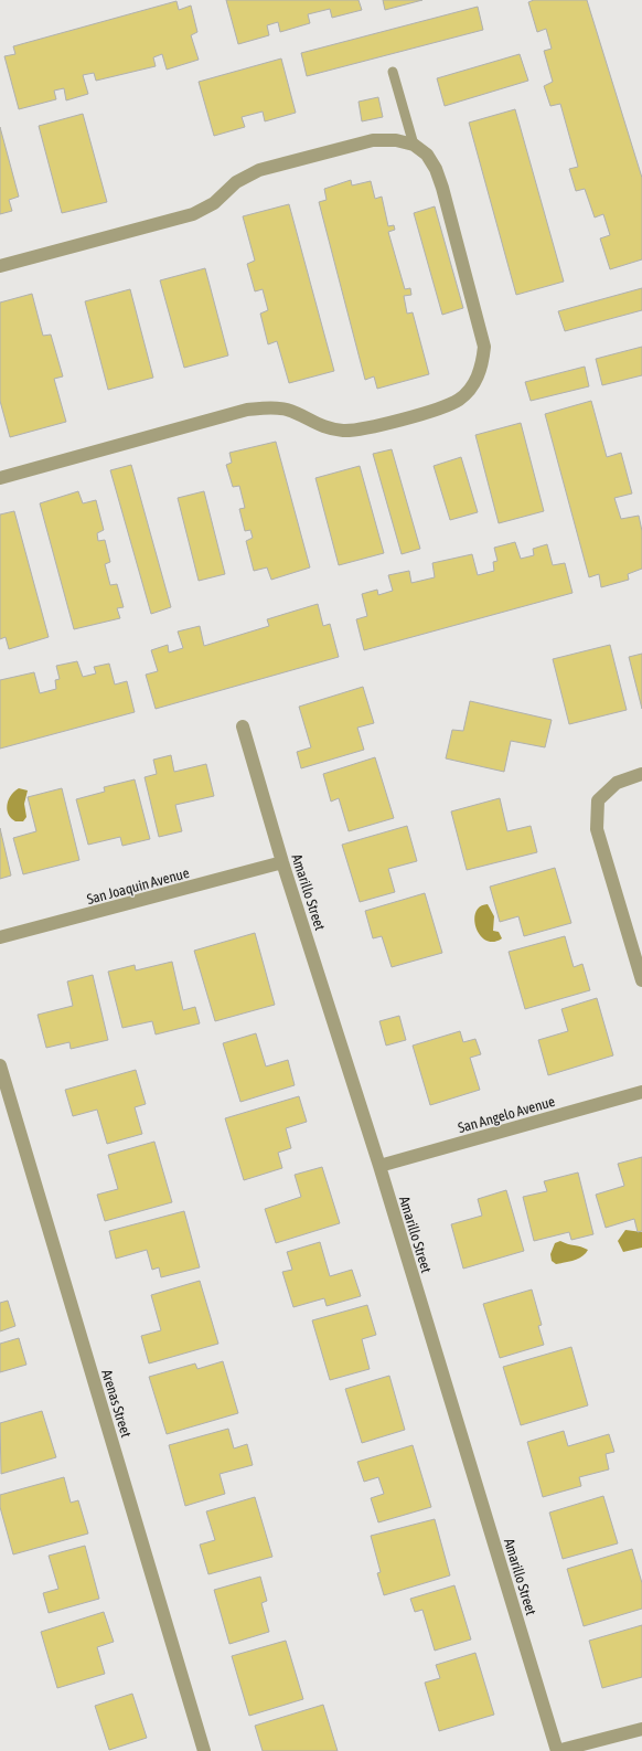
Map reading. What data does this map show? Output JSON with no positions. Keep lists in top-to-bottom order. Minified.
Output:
{"streets":{"street":["San Joaquin Avenue","Amarillo Street","San Angelo Avenue","Arenas Street"]},"crossings":[["San Joaquin Avenue","Amarillo Street"],["Amarillo Street","San Angelo Avenue"]]}
